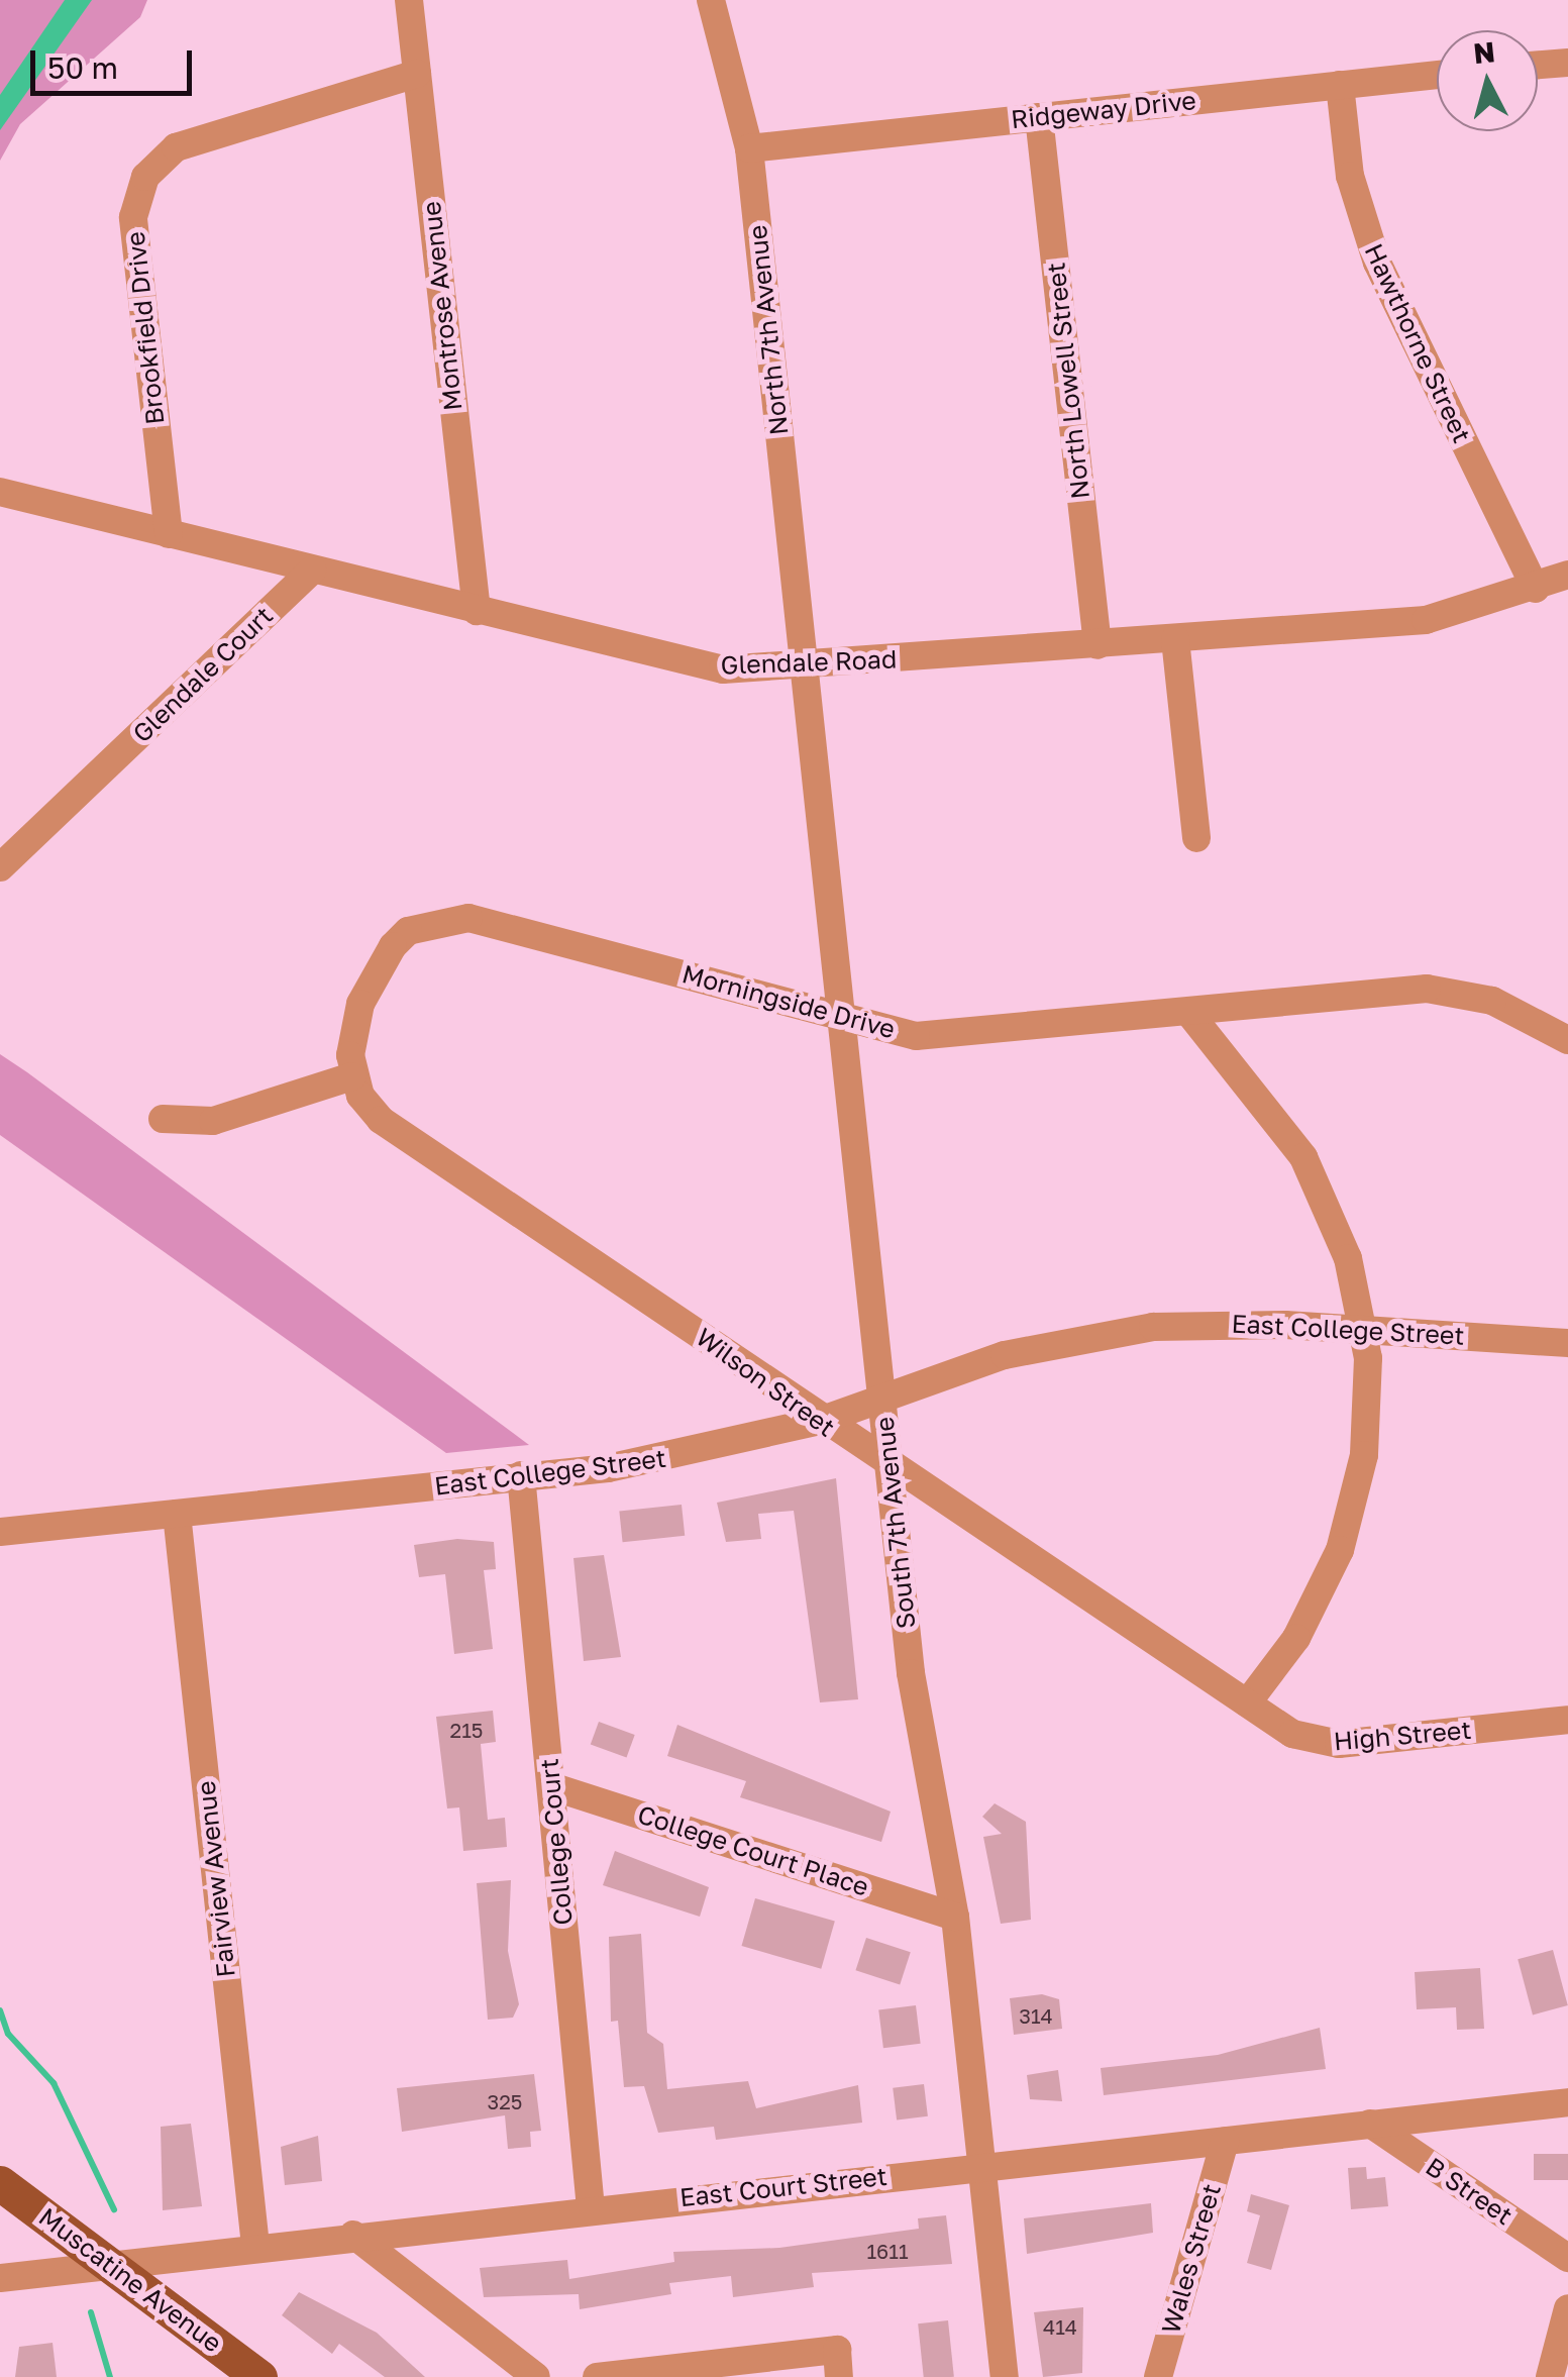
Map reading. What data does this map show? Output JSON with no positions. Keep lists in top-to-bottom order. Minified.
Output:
{"streets":{"main road":["Muscatine Avenue"],"street":["Ridgeway Drive","Montrose Avenue","Brookfield Drive","North 7th Avenue","Hawthorne Street","North Lowell Street","Glendale Road","Glendale Court","Morningside Drive","East College Street","Wilson Street","South 7th Avenue","High Street","College Court","College Court Place","Fairview Avenue","East Court Street","B Street","Wales Street"]},"crossings":[["Ridgeway Drive","North 7th Avenue"],["Ridgeway Drive","Hawthorne Street"],["Ridgeway Drive","North Lowell Street"],["Montrose Avenue","Brookfield Drive"],["Montrose Avenue","Glendale Road"],["Brookfield Drive","Glendale Road"],["North 7th Avenue","Glendale Road"],["North 7th Avenue","South 7th Avenue"],["Hawthorne Street","Glendale Road"],["North Lowell Street","Glendale Road"],["Glendale Road","Glendale Court"],["Glendale Road","South 7th Avenue"],["Morningside Drive","Wilson Street"],["Morningside Drive","South 7th Avenue"],["East College Street","Wilson Street"],["East College Street","South 7th Avenue"],["East College Street","College Court"],["East College Street","Fairview Avenue"],["Wilson Street","South 7th Avenue"],["Wilson Street","High Street"],["South 7th Avenue","College Court Place"],["South 7th Avenue","East Court Street"],["College Court","College Court Place"],["College Court","East Court Street"],["Fairview Avenue","East Court Street"],["East Court Street","B Street"],["East Court Street","Wales Street"],["East Court Street","Muscatine Avenue"]],"house_numbers":["215","314","325","1611","414"],"scale_bar":"50 m","north":"top"}
